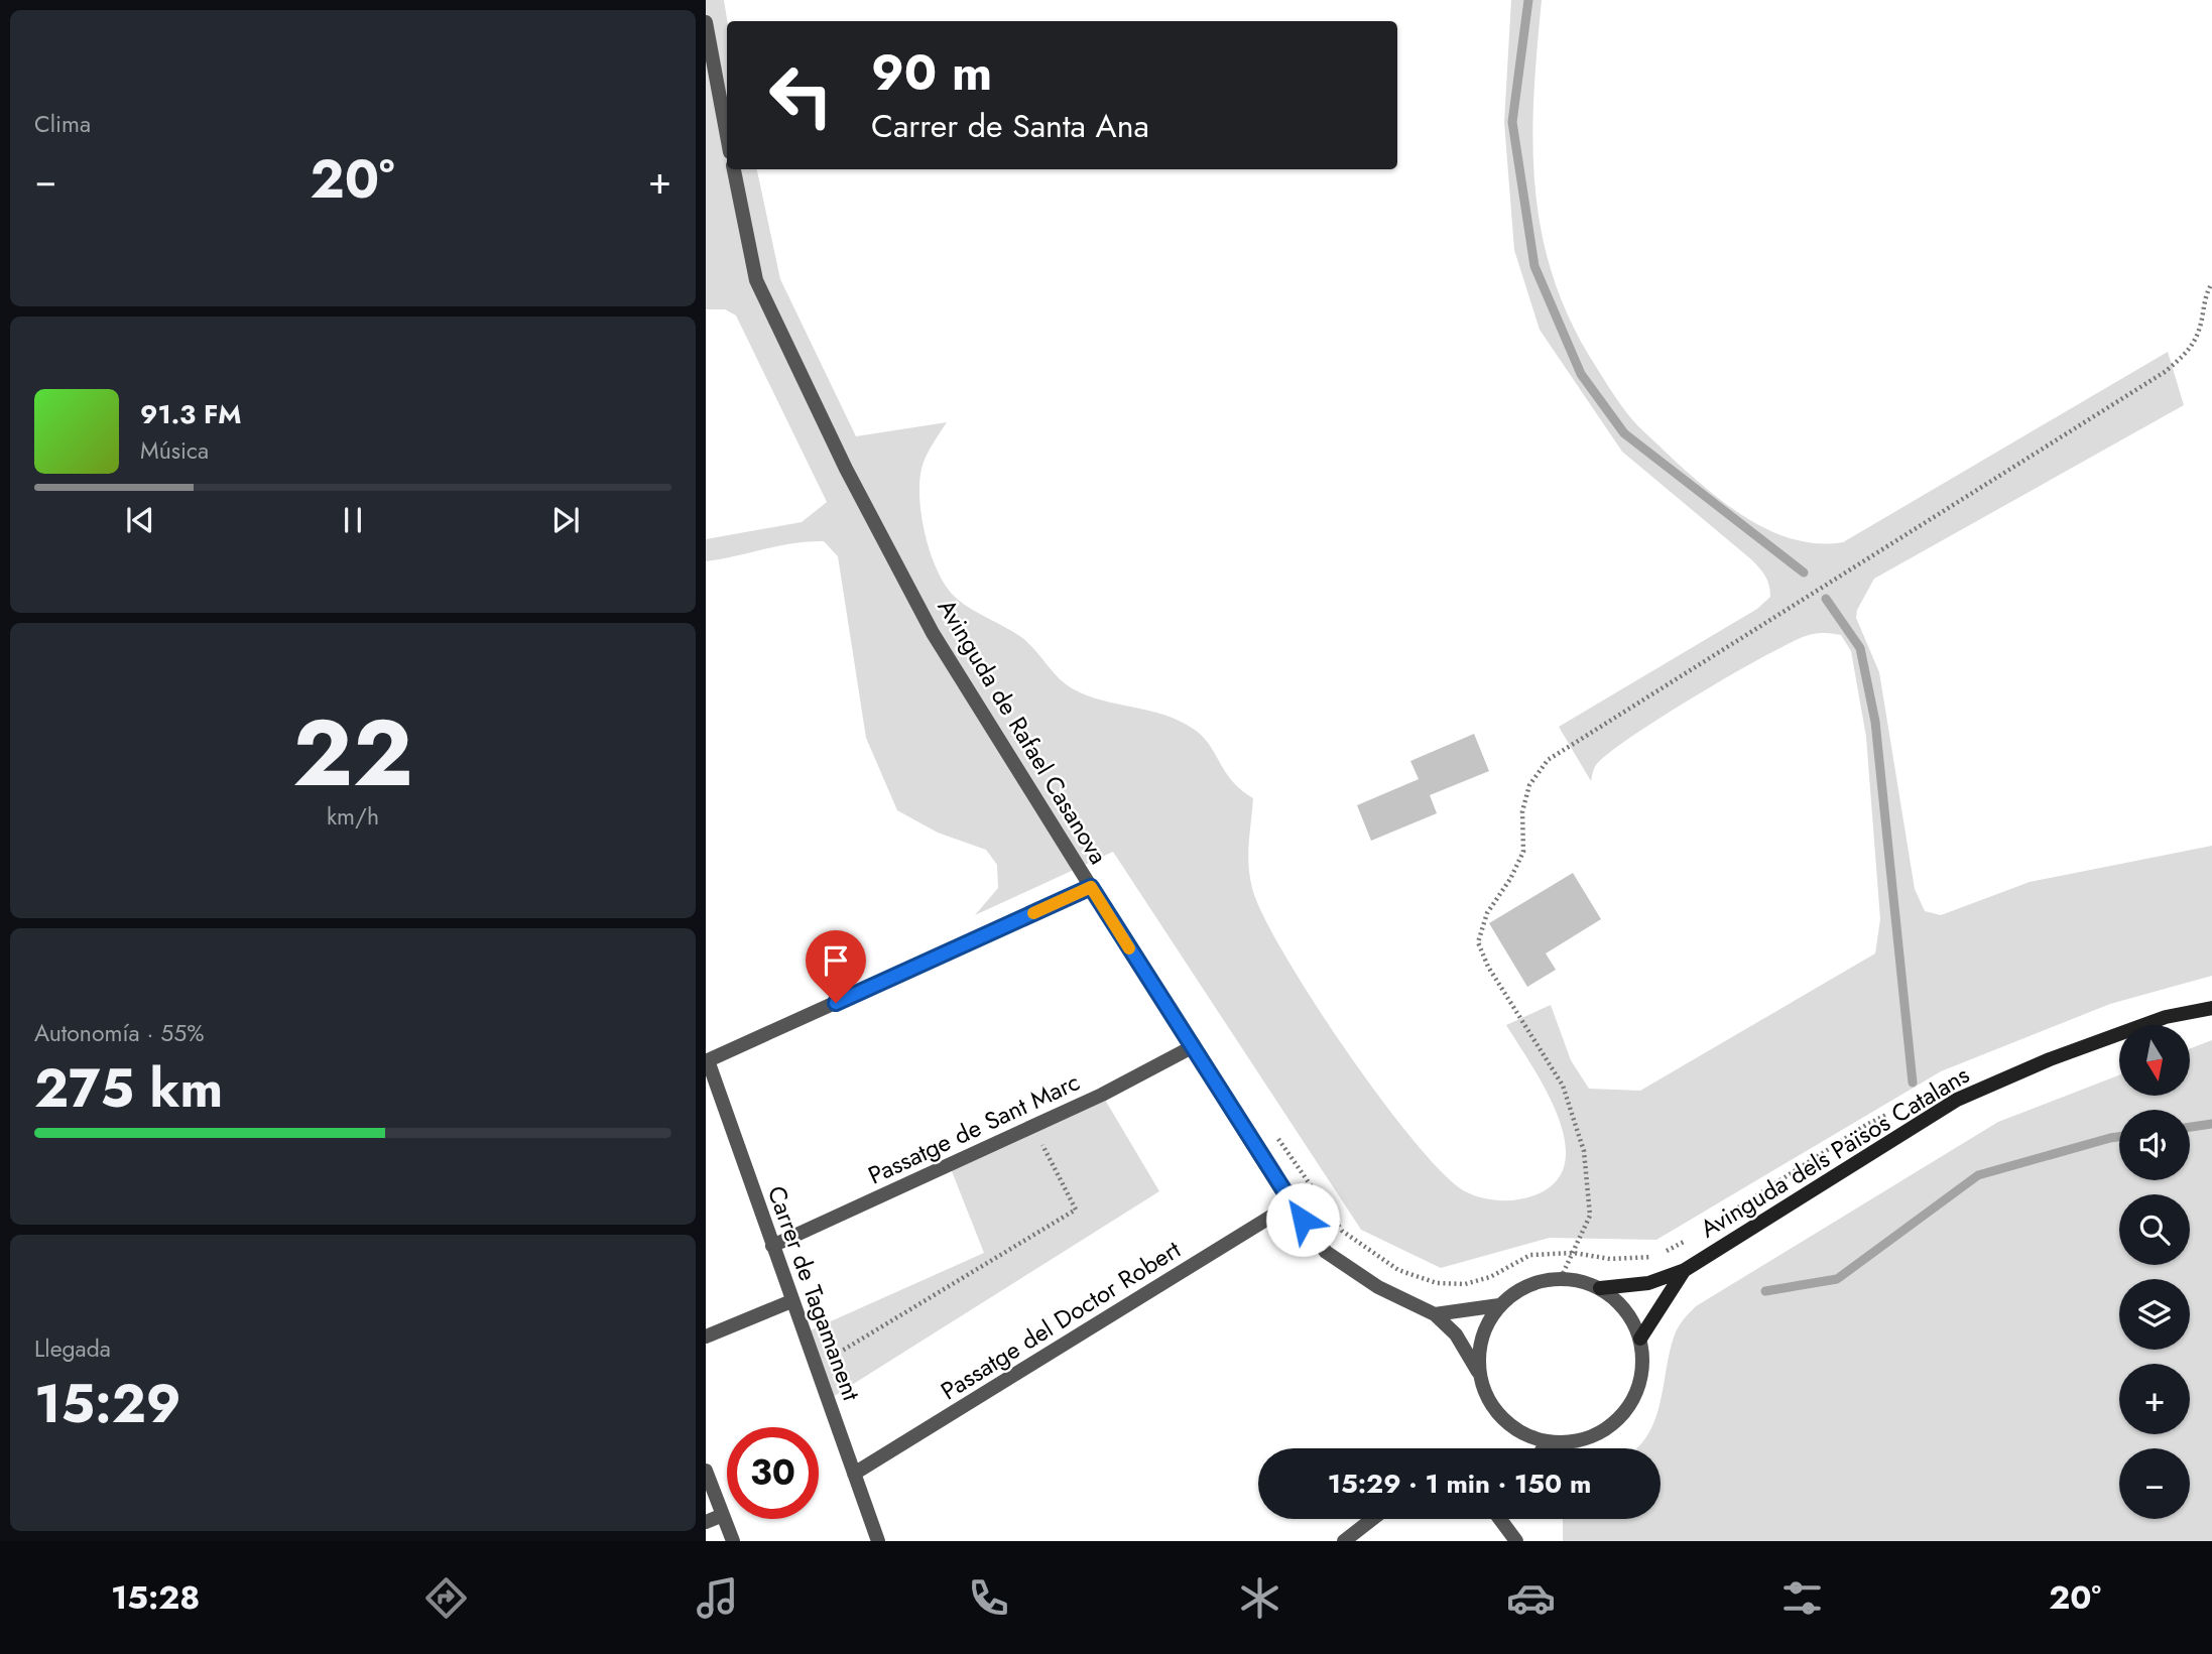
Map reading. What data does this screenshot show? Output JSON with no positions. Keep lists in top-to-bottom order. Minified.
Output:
{"streets":{"street":["Avinguda de Rafael Casanova","Passatge de Sant Marc","Avinguda dels Països Catalans","Carrer de Tagamanent","Passatge del Doctor Robert"]},"crossings":[["Avinguda de Rafael Casanova","Passatge de Sant Marc"],["Avinguda de Rafael Casanova","Avinguda dels Països Catalans"],["Avinguda de Rafael Casanova","Passatge del Doctor Robert"],["Passatge de Sant Marc","Carrer de Tagamanent"],["Carrer de Tagamanent","Passatge del Doctor Robert"]],"north":"bottom","page":{"tile":["Clima",["22","km/h"],["Autonomía · 55%","275 km"],["Llegada","15:29"]],"turn":["90 m","Carrer de Santa Ana"],"heat":["−","20°","+"],"song":["91.3 FM","Música"],"map_buttons":["+","−"],"limit":"30","trip":"15:29 · 1 min · 150 m","tabs":["15:28","20°"]}}
